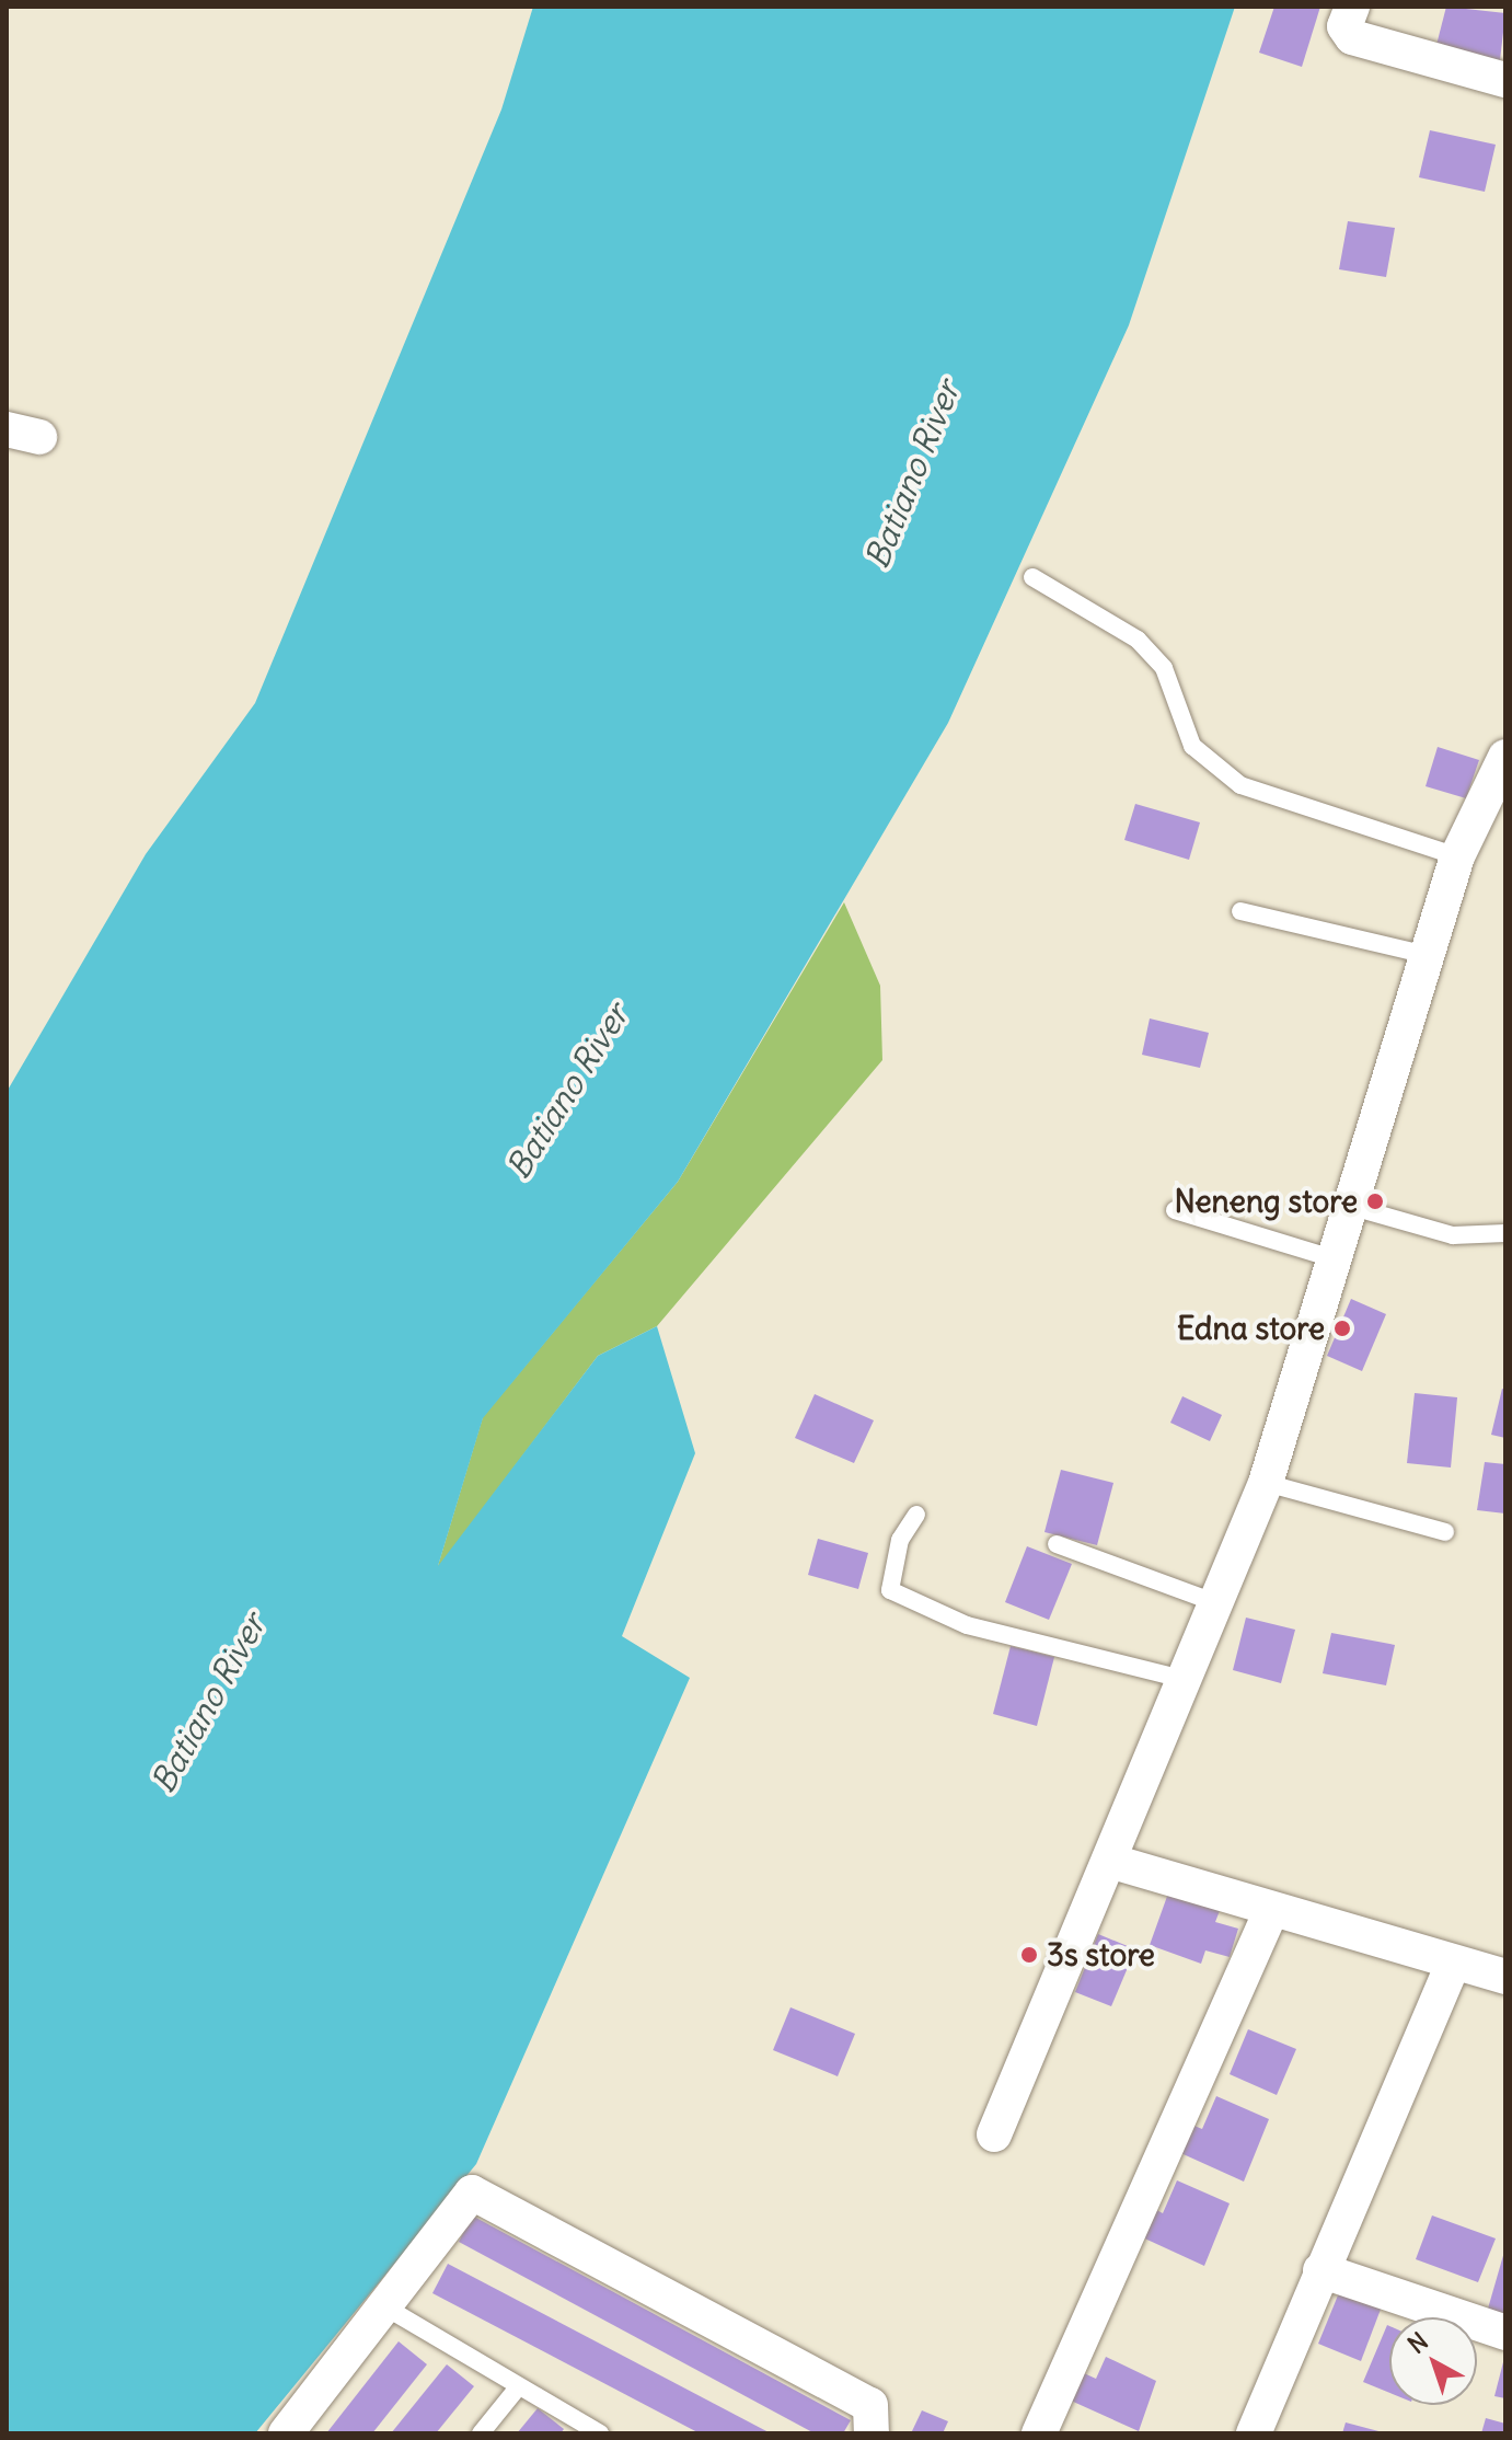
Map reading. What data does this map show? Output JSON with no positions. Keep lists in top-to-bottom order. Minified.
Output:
{"water":["Batiano River"],"places":["Neneng store","Edna store","3s store"],"north":"top left"}
